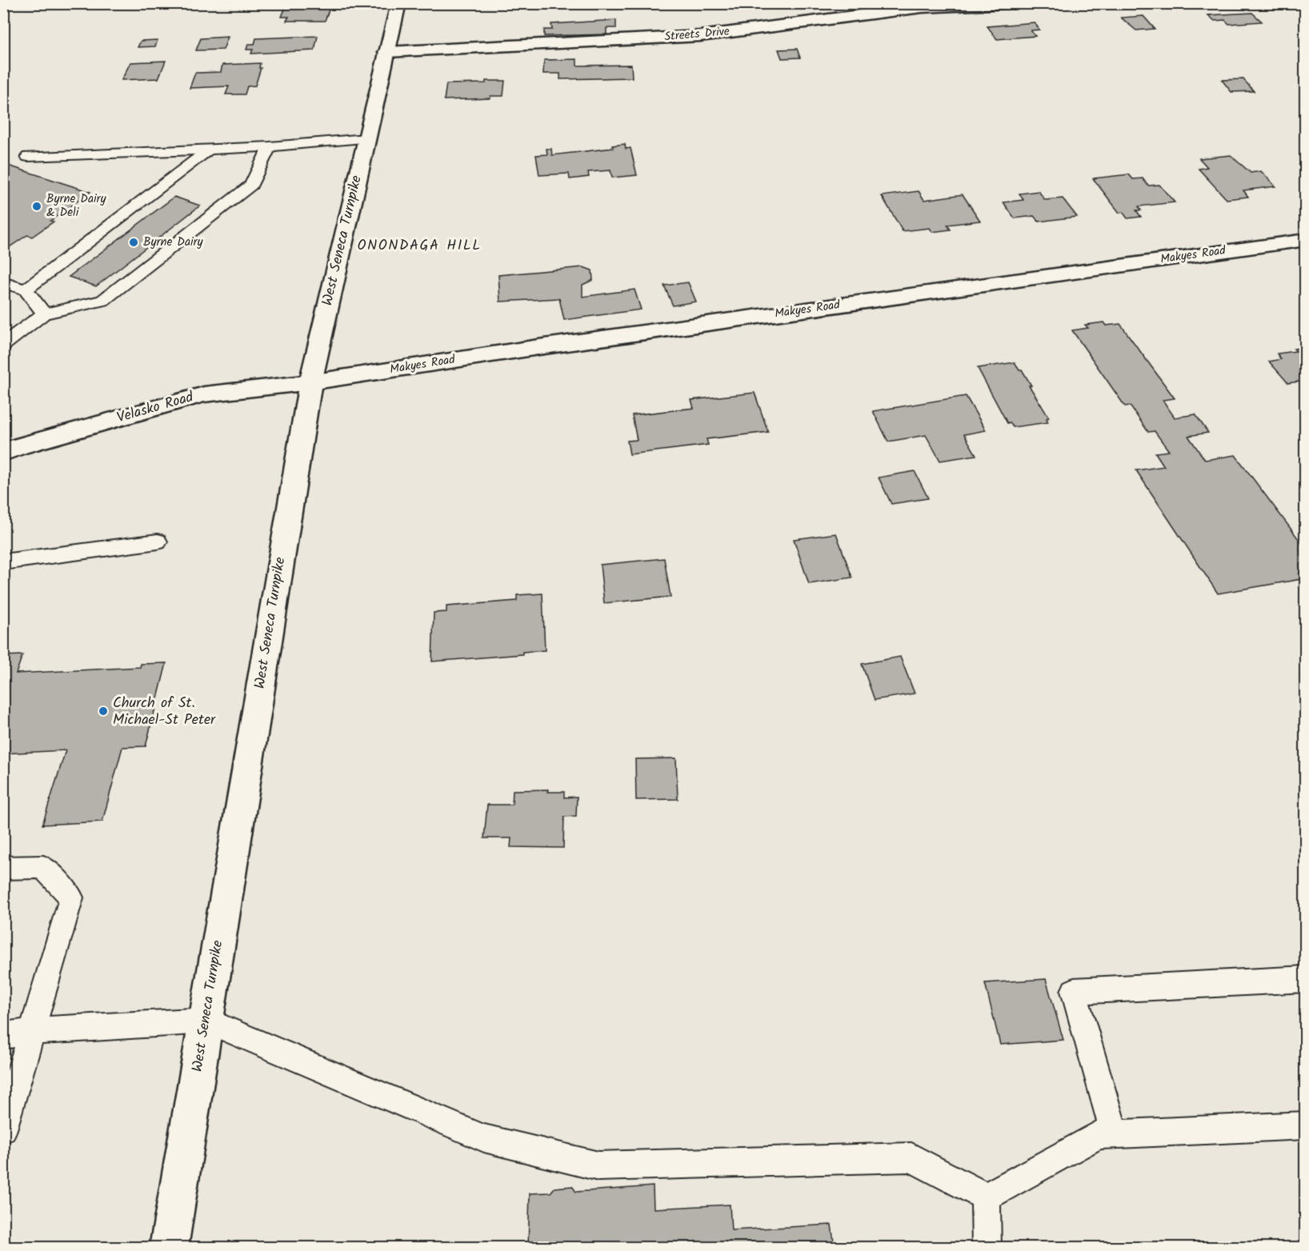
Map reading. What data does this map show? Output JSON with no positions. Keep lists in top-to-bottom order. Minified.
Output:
{"streets":{"street":["Streets Drive","West Seneca Turnpike","Makyes Road","Velasko Road"]},"crossings":[["Streets Drive","West Seneca Turnpike"],["West Seneca Turnpike","Makyes Road"],["West Seneca Turnpike","Velasko Road"],["Makyes Road","Velasko Road"]],"districts":["ONONDAGA HILL"],"places":["Byrne Dairy & Deli","Byrne Dairy","Church of St. Michael-St Peter"]}
